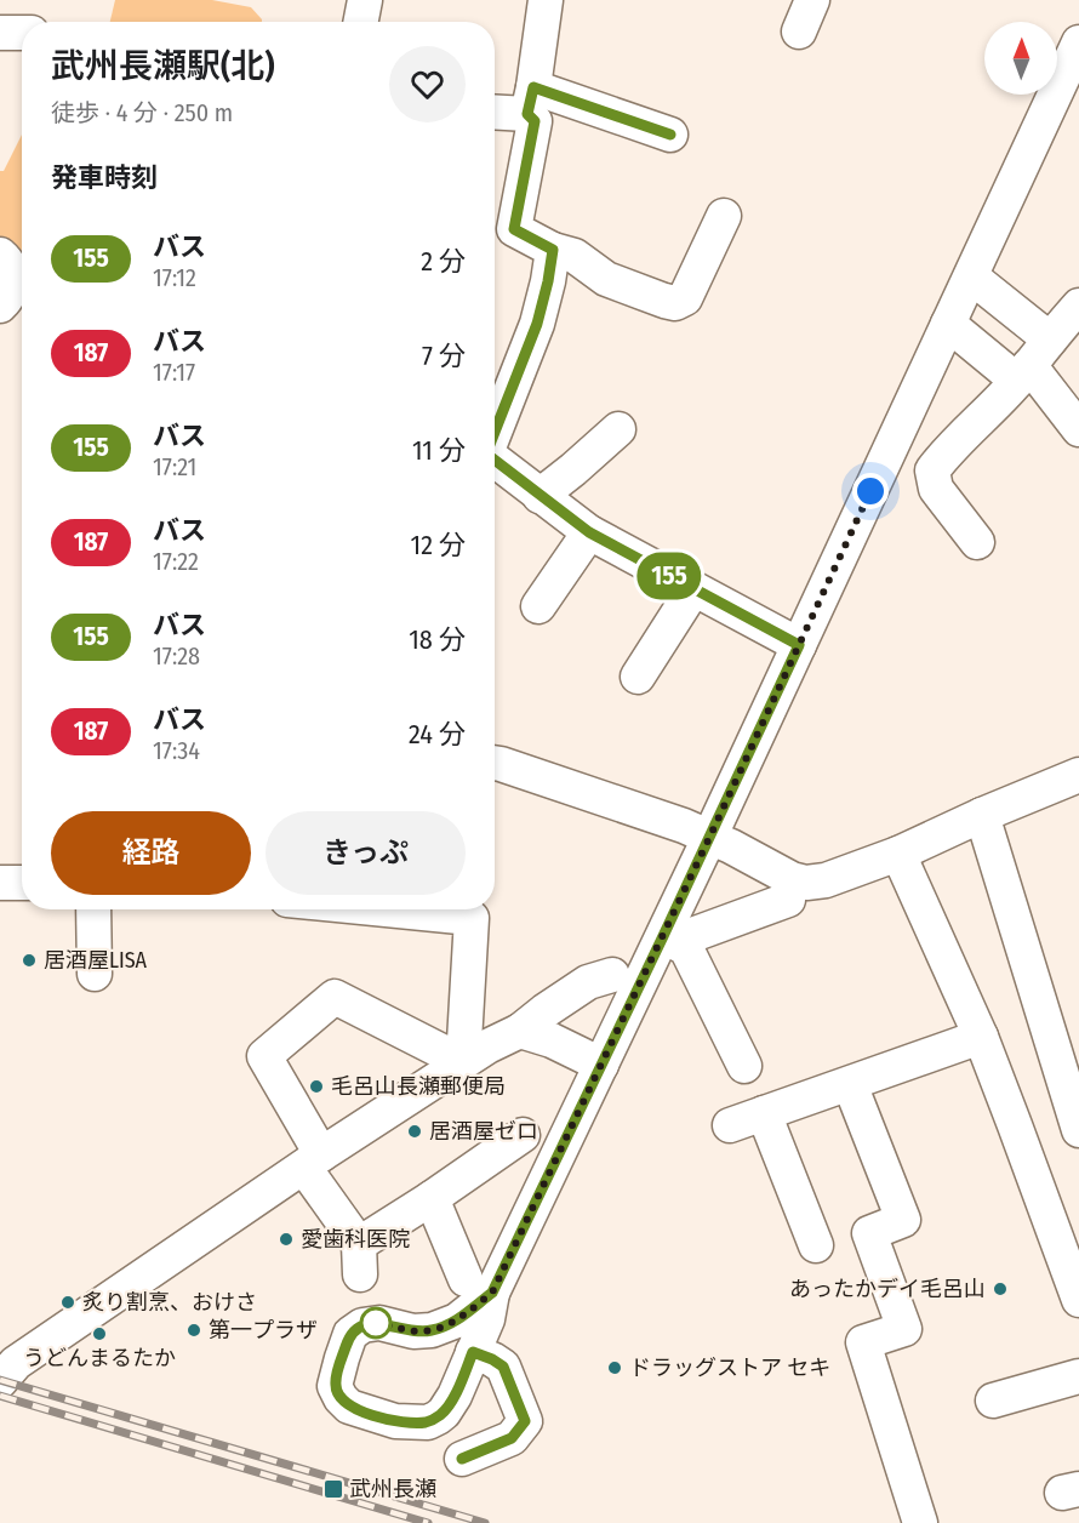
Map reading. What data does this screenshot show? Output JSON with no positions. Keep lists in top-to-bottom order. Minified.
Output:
{"places":{"other":["居酒屋LISA","毛呂山長瀬郵便局","居酒屋ゼロ","愛歯科医院","あったかデイ毛呂山","炙り割烹、おけさ","第一プラザ","うどんまるたか","ドラッグストア セキ"],"transit":["武州長瀬"]},"lines":["bus line 155"],"north":"top","page":{"on_map":"155","heading":[["武州長瀬駅(北)","徒歩 · 4 分 · 250 m"],"発車時刻"],"list":[{"mark":"155","name":"バス","note":"17:12","value":"2 分"},{"mark":"187","name":"バス","note":"17:17","value":"7 分"},{"mark":"155","name":"バス","note":"17:21","value":"11 分"},{"mark":"187","name":"バス","note":"17:22","value":"12 分"},{"mark":"155","name":"バス","note":"17:28","value":"18 分"},{"mark":"187","name":"バス","note":"17:34","value":"24 分"}],"buttons":["経路","きっぷ"]}}
